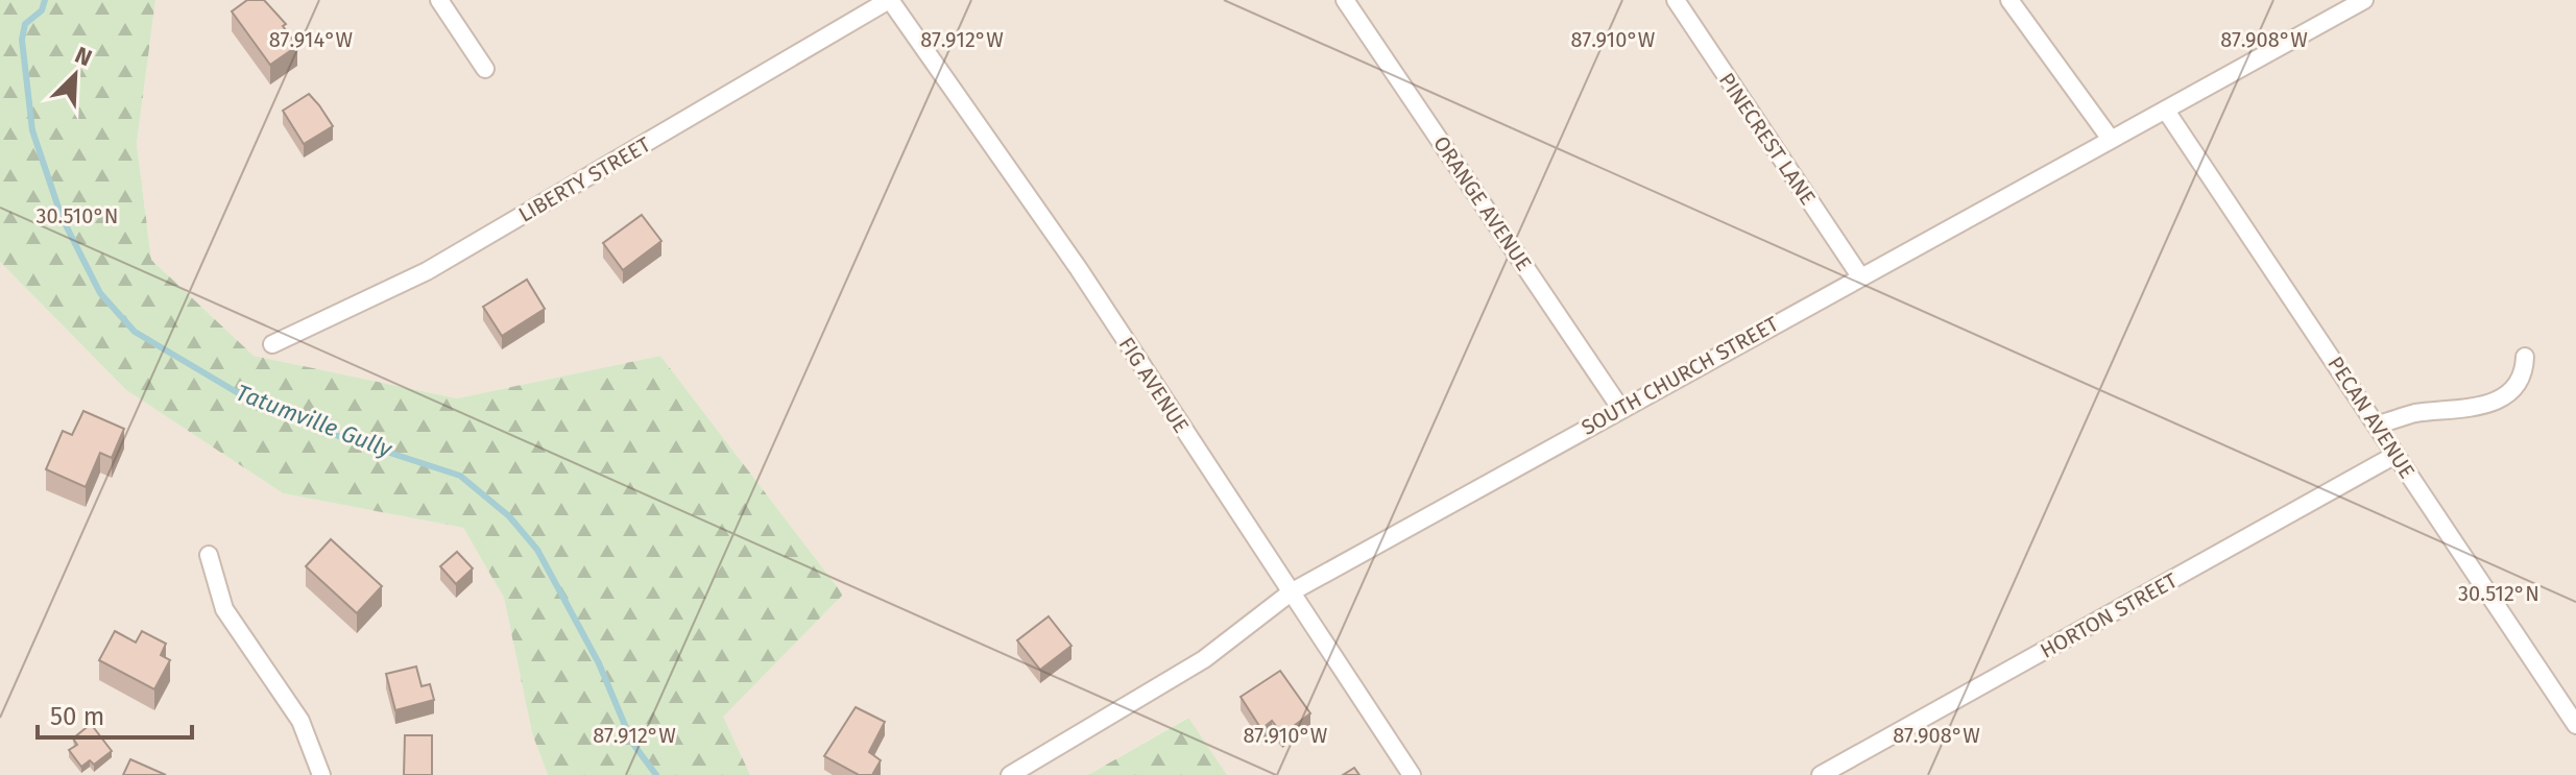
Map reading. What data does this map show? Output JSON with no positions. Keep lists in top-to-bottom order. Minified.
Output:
{"streets":{"street":["PINECREST LANE","LIBERTY STREET","ORANGE AVENUE","SOUTH CHURCH STREET","FIG AVENUE","PECAN AVENUE","HORTON STREET"]},"crossings":[["PINECREST LANE","SOUTH CHURCH STREET"],["LIBERTY STREET","FIG AVENUE"],["ORANGE AVENUE","SOUTH CHURCH STREET"],["SOUTH CHURCH STREET","FIG AVENUE"],["SOUTH CHURCH STREET","PECAN AVENUE"],["PECAN AVENUE","HORTON STREET"]],"water":["Tatumville Gully"],"scale_bar":"50 m","north":"top right","coordinates":["87.914°W","87.912°W","87.910°W","87.908°W","30.510°N","30.512°N"]}
